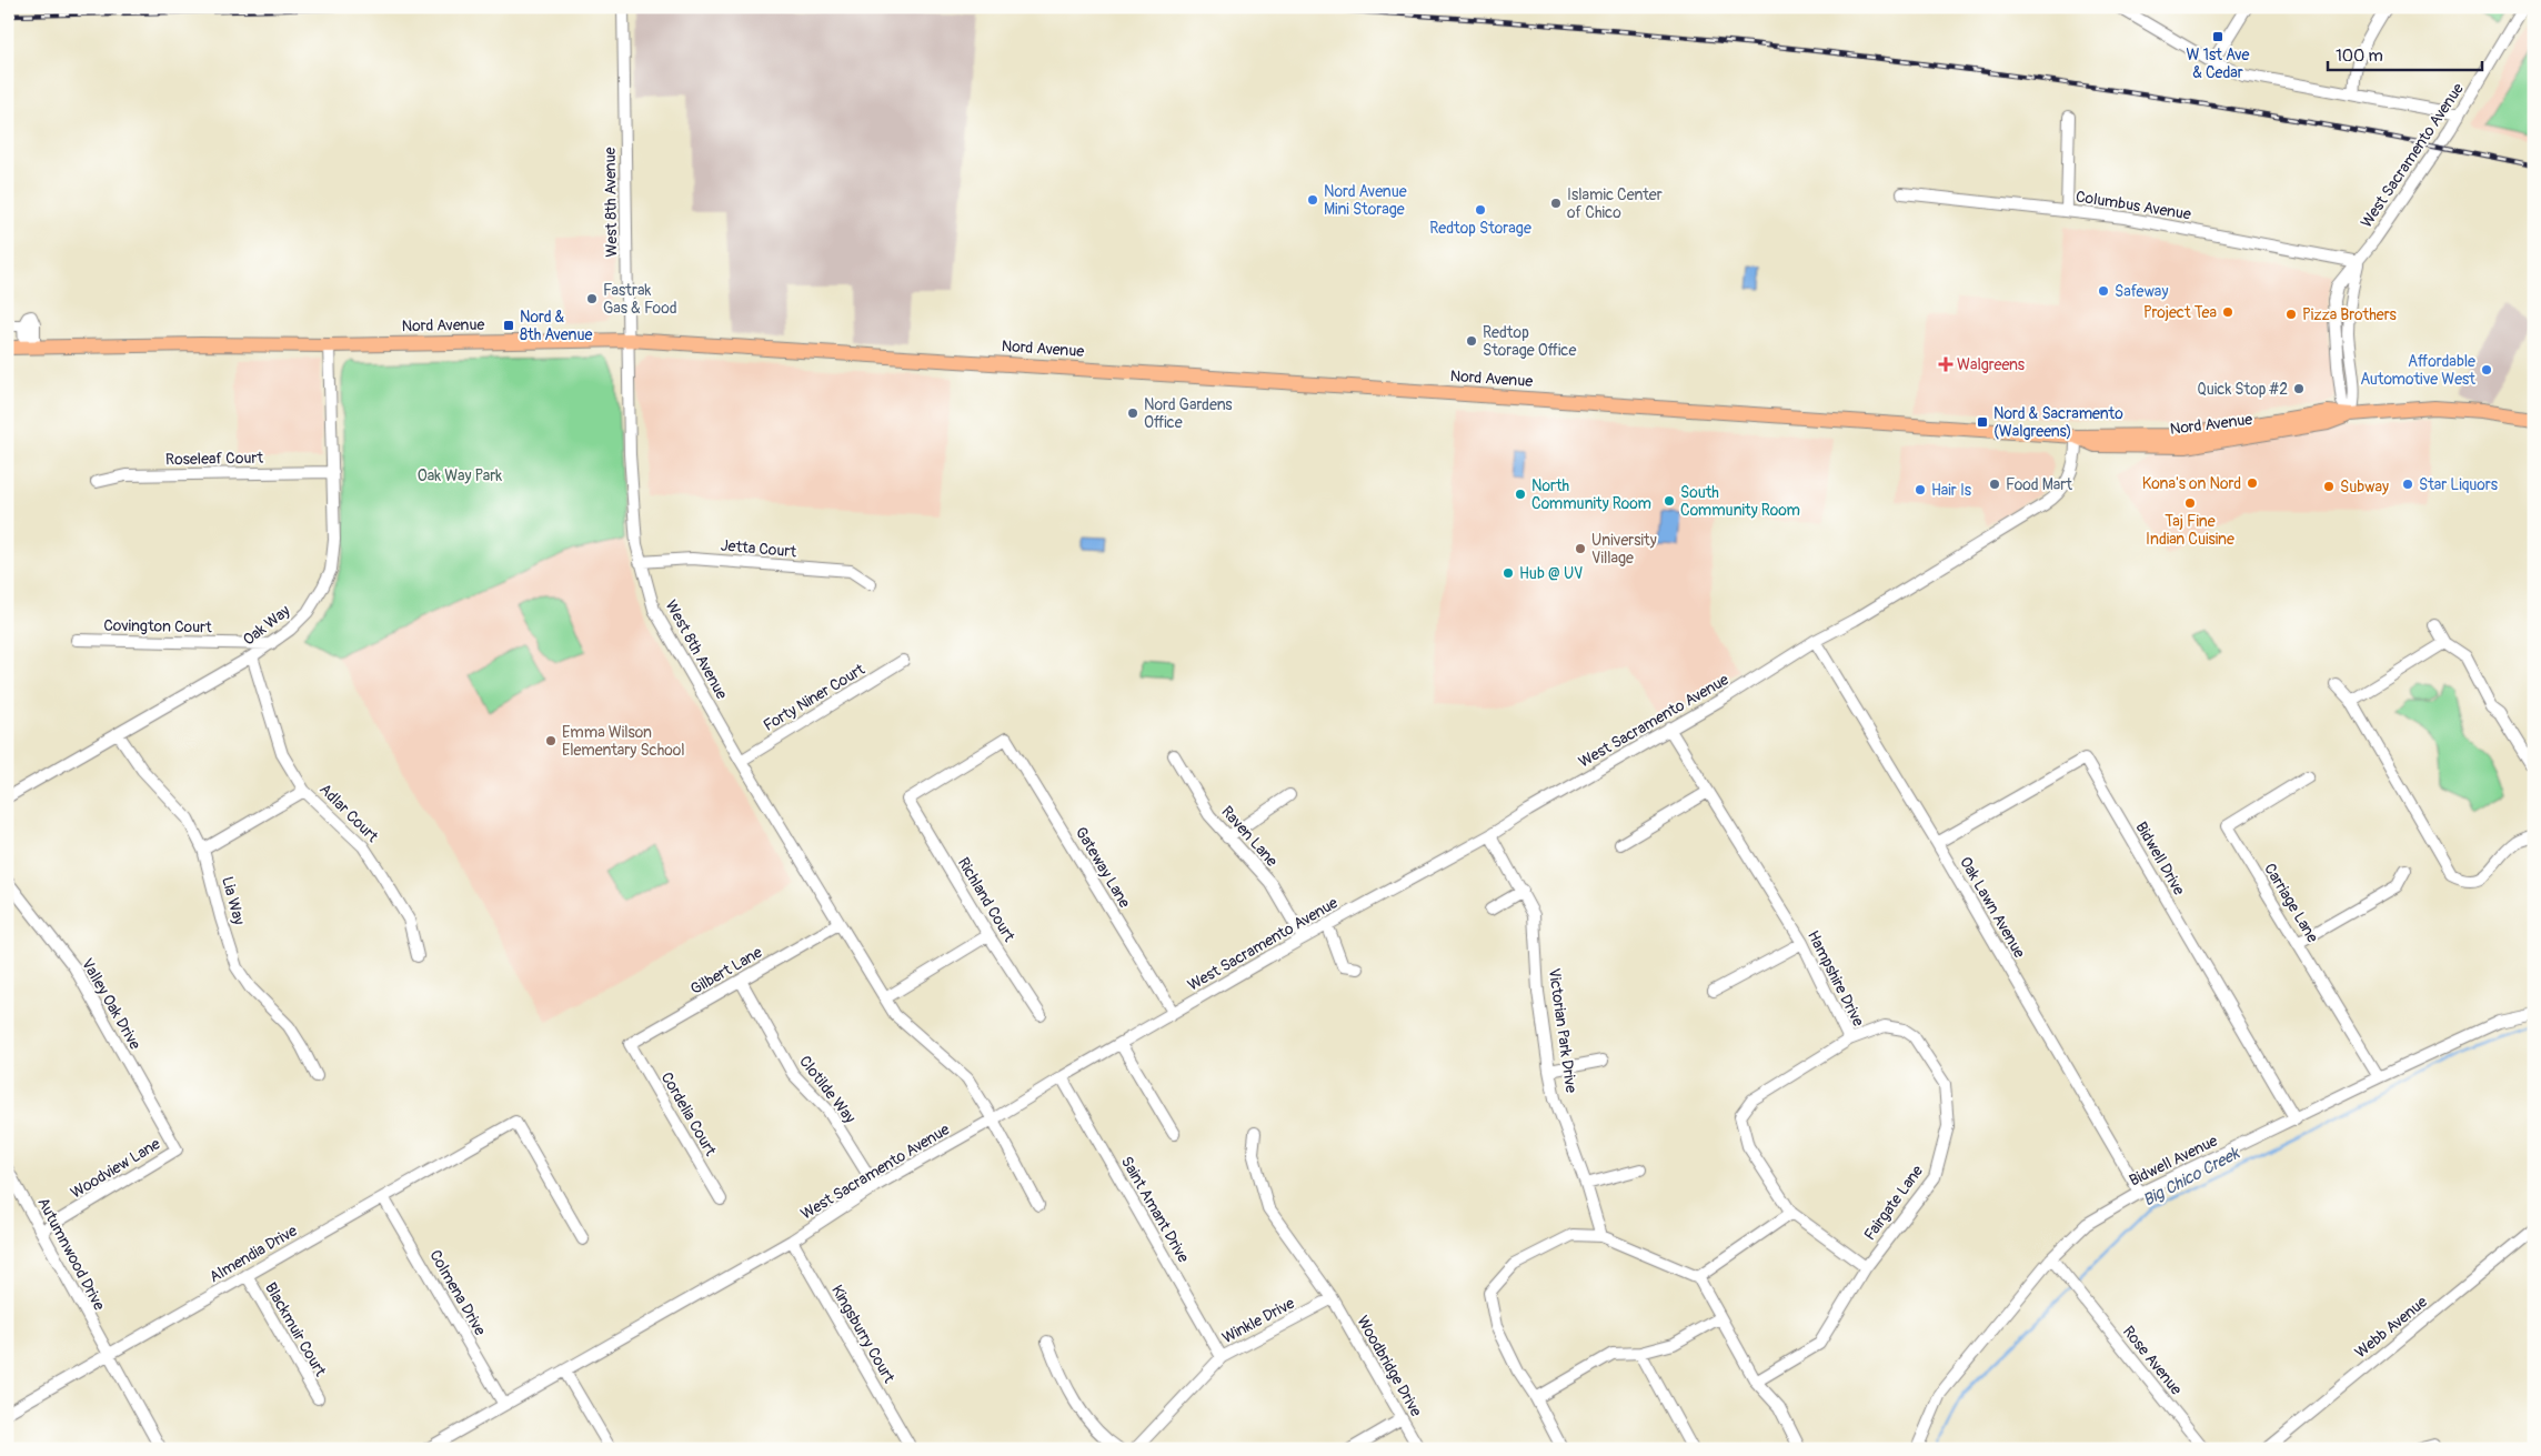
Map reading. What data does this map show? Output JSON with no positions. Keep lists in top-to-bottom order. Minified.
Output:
{"streets":{"main road":["Nord Avenue"],"street":["West Sacramento Avenue","West 8th Avenue","Columbus Avenue","Roseleaf Court","Jetta Court","Oak Way","Covington Court","Forty Niner Court","Adlar Court","Raven Lane","Bidwell Drive","Gateway Lane","Richland Court","Lia Way","Carriage Lane","Oak Lawn Avenue","Gilbert Lane","Hampshire Drive","Valley Oak Drive","Victorian Park Drive","Clotilde Way","Cordelia Court","Bidwell Avenue","Woodview Lane","Fairgate Lane","Saint Amant Drive","Autumnwood Drive","Almendia Drive","Colmena Drive","Winkle Drive","Webb Avenue","Blackmuir Court","Kingsburry Court","Rose Avenue","Woodbridge Drive"]},"crossings":[["West Sacramento Avenue","West 8th Avenue"],["West Sacramento Avenue","Columbus Avenue"],["West Sacramento Avenue","Nord Avenue"],["West Sacramento Avenue","Raven Lane"],["West Sacramento Avenue","Gateway Lane"],["West Sacramento Avenue","Oak Lawn Avenue"],["West Sacramento Avenue","Hampshire Drive"],["West Sacramento Avenue","Victorian Park Drive"],["West Sacramento Avenue","Clotilde Way"],["West Sacramento Avenue","Saint Amant Drive"],["West Sacramento Avenue","Colmena Drive"],["West Sacramento Avenue","Kingsburry Court"],["West 8th Avenue","Nord Avenue"],["West 8th Avenue","Jetta Court"],["West 8th Avenue","Forty Niner Court"],["West 8th Avenue","Gilbert Lane"],["Nord Avenue","Oak Way"],["Roseleaf Court","Oak Way"],["Oak Way","Covington Court"],["Oak Way","Adlar Court"],["Oak Way","Lia Way"],["Bidwell Drive","Oak Lawn Avenue"],["Bidwell Drive","Bidwell Avenue"],["Gateway Lane","Richland Court"],["Carriage Lane","Bidwell Avenue"],["Oak Lawn Avenue","Bidwell Avenue"],["Gilbert Lane","Clotilde Way"],["Gilbert Lane","Cordelia Court"],["Hampshire Drive","Fairgate Lane"],["Valley Oak Drive","Woodview Lane"],["Bidwell Avenue","Rose Avenue"],["Woodview Lane","Autumnwood Drive"],["Saint Amant Drive","Winkle Drive"],["Autumnwood Drive","Almendia Drive"],["Almendia Drive","Colmena Drive"],["Almendia Drive","Blackmuir Court"],["Winkle Drive","Woodbridge Drive"]],"water":["Big Chico Creek"],"parks":["Oak Way Park"],"places":{"transit":["W 1st Ave & Cedar","Nord & 8th Avenue","Nord & Sacramento (Walgreens)"],"other":["Nord Avenue Mini Storage","Islamic Center of Chico","Redtop Storage","Safeway","Fastrak Gas & Food","Project Tea","Pizza Brothers","Redtop Storage Office","Affordable Automotive West","Quick Stop #2","Nord Gardens Office","Kona's on Nord","Food Mart","Star Liquors","Subway","Hair Is","North Community Room","South Community Room","Taj Fine Indian Cuisine","University Village","Hub @ UV","Emma Wilson Elementary School"],"health":["Walgreens"]},"scale_bar":"100 m"}
